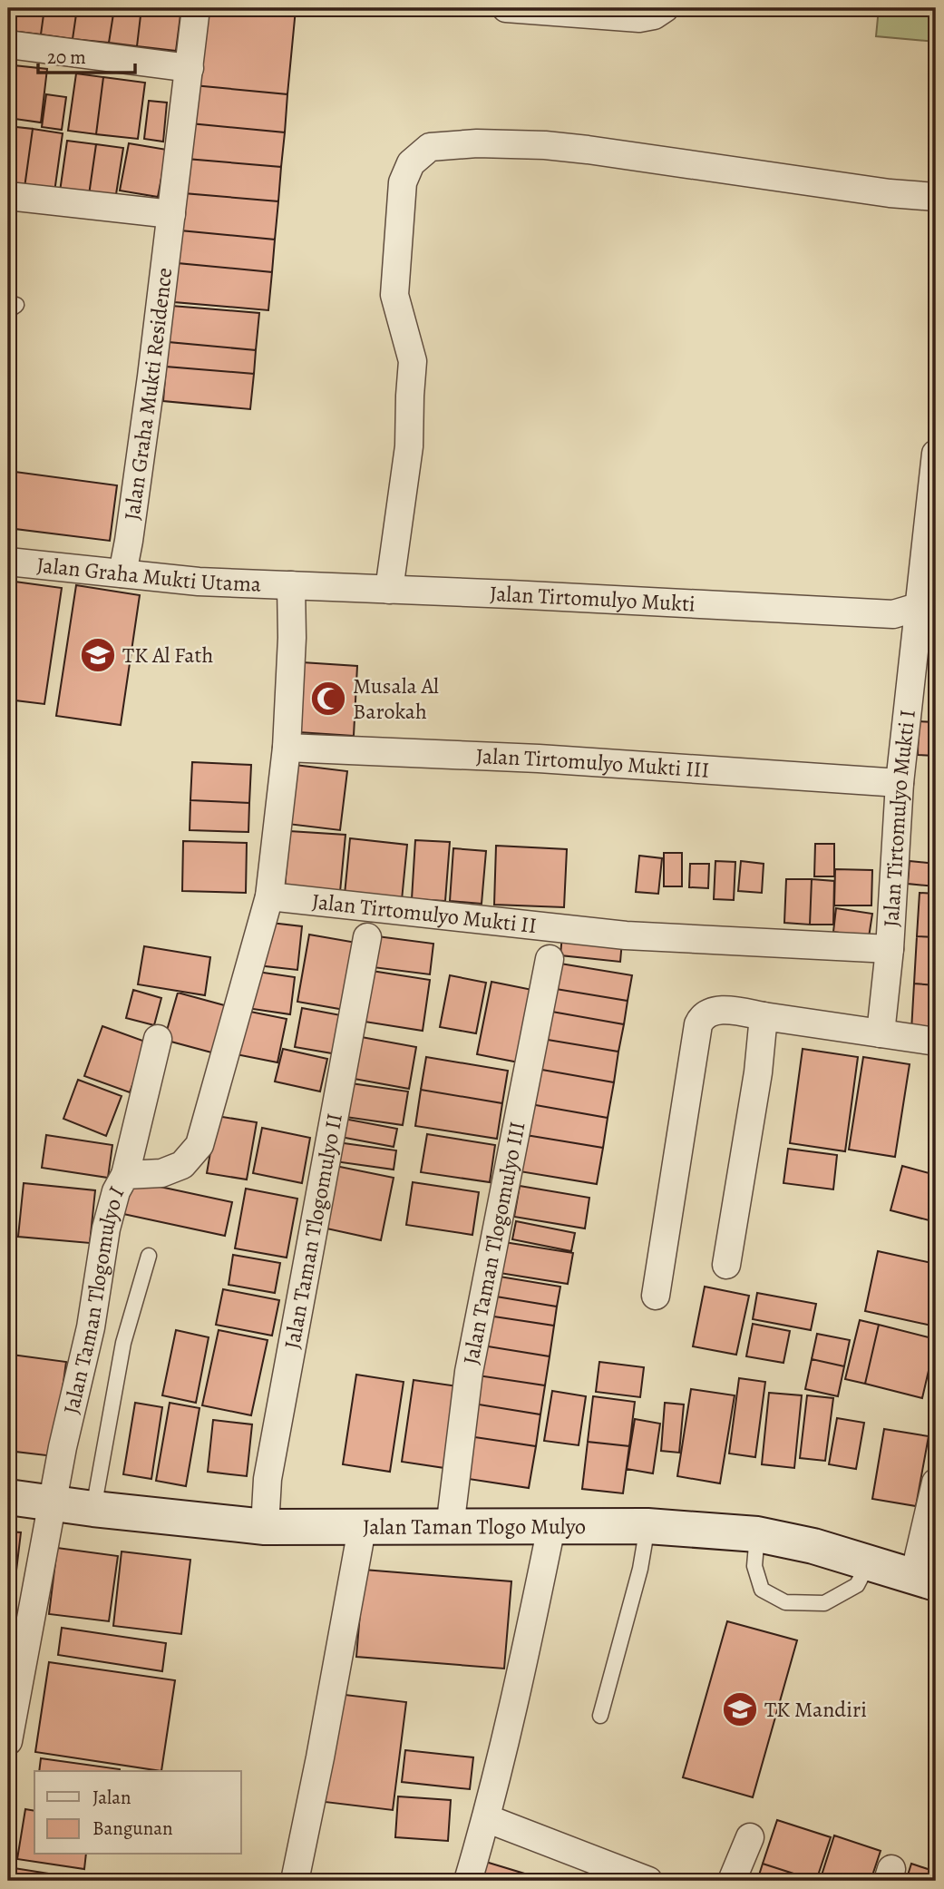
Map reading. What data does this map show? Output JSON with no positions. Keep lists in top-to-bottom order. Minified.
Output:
{"streets":{"street":["Jalan Graha Mukti Residence","Jalan Graha Mukti Utama","Jalan Tirtomulyo Mukti","Jalan Tirtomulyo Mukti III","Jalan Tirtomulyo Mukti I","Jalan Tirtomulyo Mukti II","Jalan Taman Tlogomulyo II","Jalan Taman Tlogomulyo III","Jalan Taman Tlogomulyo I","Jalan Taman Tlogo Mulyo"]},"crossings":[["Jalan Graha Mukti Residence","Jalan Graha Mukti Utama"],["Jalan Graha Mukti Utama","Jalan Tirtomulyo Mukti"],["Jalan Tirtomulyo Mukti","Jalan Tirtomulyo Mukti I"],["Jalan Tirtomulyo Mukti III","Jalan Tirtomulyo Mukti I"],["Jalan Tirtomulyo Mukti I","Jalan Tirtomulyo Mukti II"],["Jalan Tirtomulyo Mukti II","Jalan Taman Tlogomulyo I"],["Jalan Taman Tlogomulyo II","Jalan Taman Tlogo Mulyo"],["Jalan Taman Tlogomulyo III","Jalan Taman Tlogo Mulyo"],["Jalan Taman Tlogomulyo I","Jalan Taman Tlogo Mulyo"]],"places":{"school or university":["TK Al Fath","TK Mandiri"],"mosque":["Musala Al Barokah"]},"legend":["Jalan","Bangunan"],"scale_bar":"20 m"}
